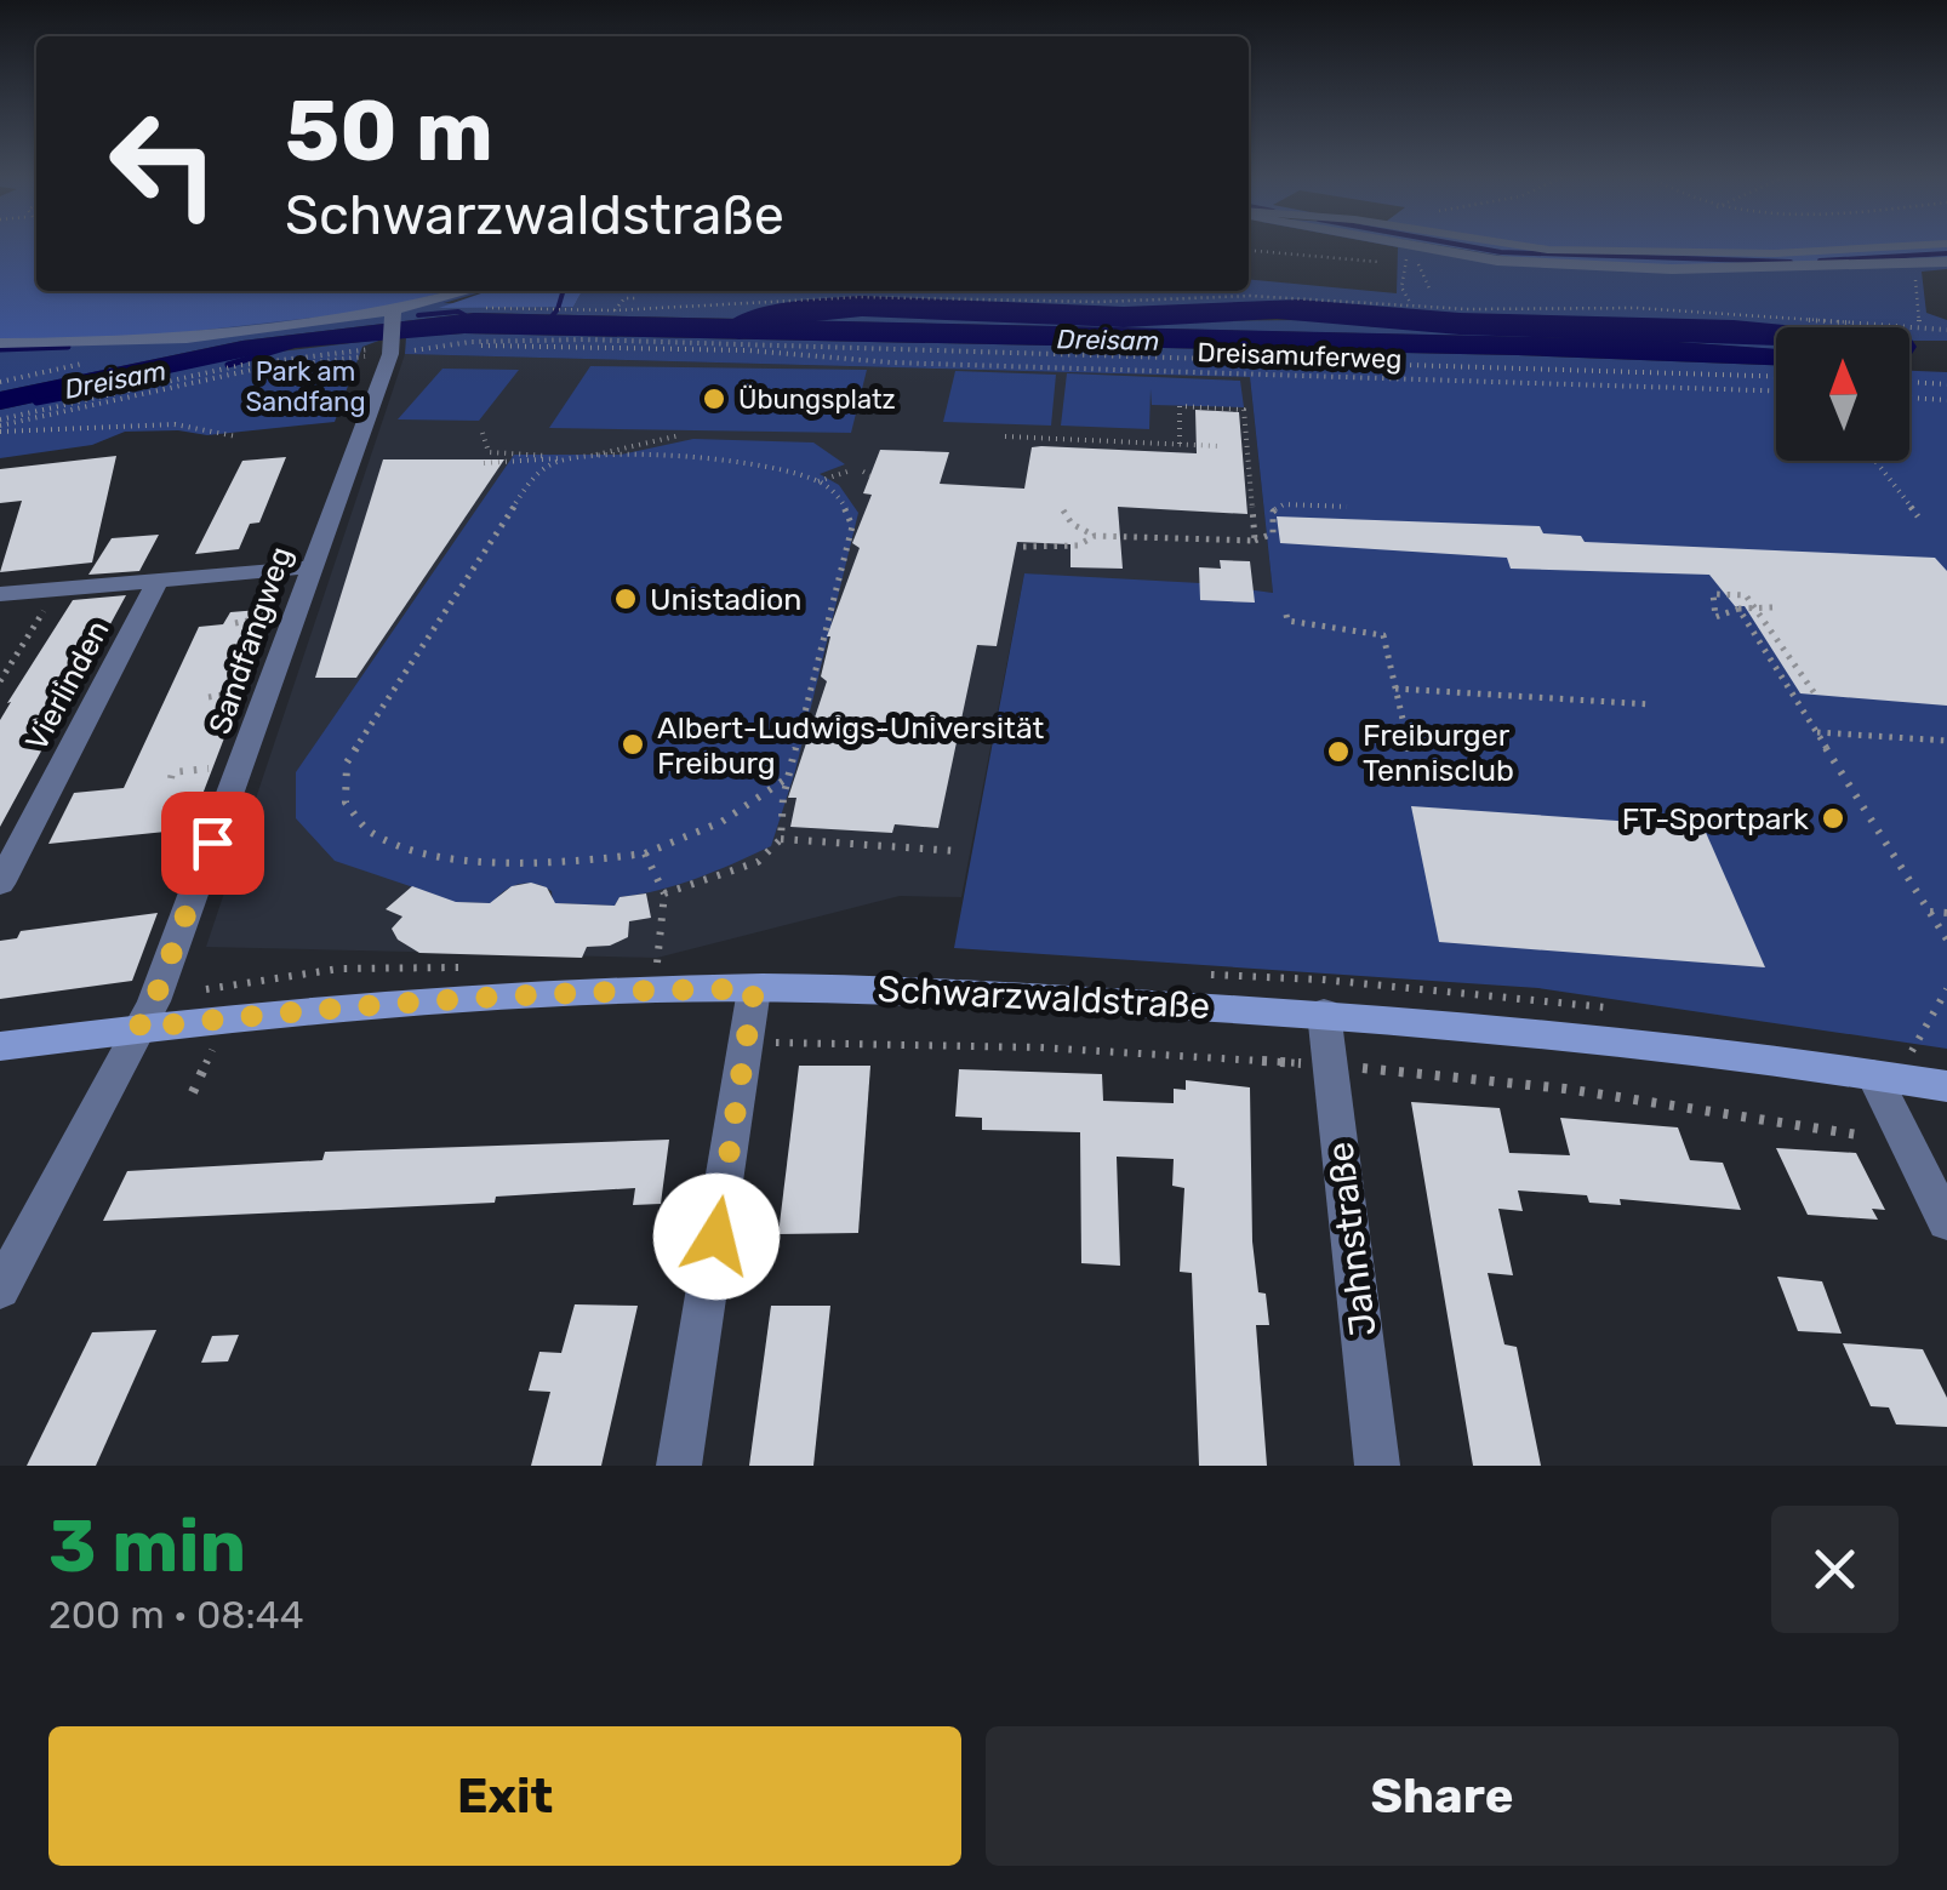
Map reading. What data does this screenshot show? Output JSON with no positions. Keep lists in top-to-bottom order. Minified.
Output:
{"streets":{"main road":["Schwarzwaldstraße"],"street":["Sandfangweg","Vierlinden","Jahnstraße"],"path":["Dreisamuferweg"]},"crossings":[["Sandfangweg","Schwarzwaldstraße"],["Schwarzwaldstraße","Jahnstraße"]],"water":["Dreisam"],"parks":["Park am Sandfang"],"places":["Übungsplatz","Unistadion","Albert-Ludwigs-Universität Freiburg","Freiburger Tennisclub","FT-Sportpark"],"north":"top","page":{"turn":["50 m","Schwarzwaldstraße"],"heading":["3 min","200 m · 08:44"],"buttons":["Exit","Share"]}}
